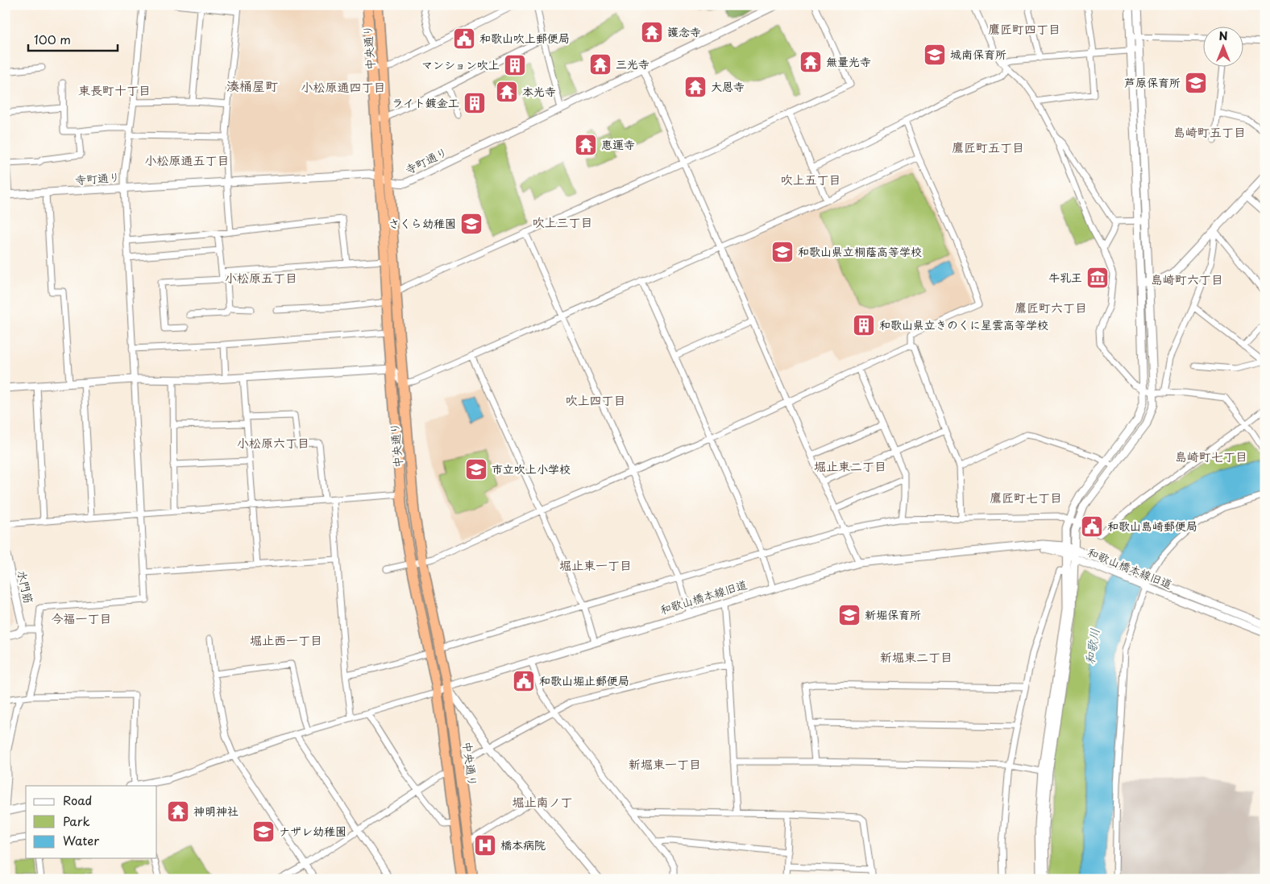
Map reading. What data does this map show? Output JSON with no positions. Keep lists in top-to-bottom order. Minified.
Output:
{"streets":{"highway":["中央通り"],"street":["寺町通り","和歌山橋本線旧道","水門筋"]},"crossings":[["中央通り","寺町通り"],["中央通り","和歌山橋本線旧道"]],"districts":["鷹匠町四丁目","湊桶屋町","小松原通四丁目","東長町十丁目","島崎町五丁目","鷹匠町五丁目","小松原通五丁目","吹上五丁目","吹上三丁目","小松原五丁目","島崎町六丁目","鷹匠町六丁目","吹上四丁目","小松原六丁目","島崎町七丁目","堀止東二丁目","鷹匠町七丁目","堀止東一丁目","今福一丁目","堀止西一丁目","新堀東二丁目","新堀東一丁目","堀止南ノ丁"],"water":["和歌川"],"places":{"temple":["護念寺","無量光寺","三光寺","大恩寺","本光寺","恵運寺","神明神社"],"public building":["和歌山吹上郵便局","和歌山島崎郵便局","和歌山堀止郵便局"],"school or university":["城南保育所","芦原保育所","さくら幼稚園","和歌山県立桐蔭高等学校","市立吹上小学校","新堀保育所","ナザレ幼稚園"],"building":["マンション吹上","ライト鍍金工","和歌山県立きのくに星雲高等学校"],"museum":["牛乳王"],"hospital":["橋本病院"]},"legend":["Road","Park","Water"],"scale_bar":"100 m","north":"top"}
